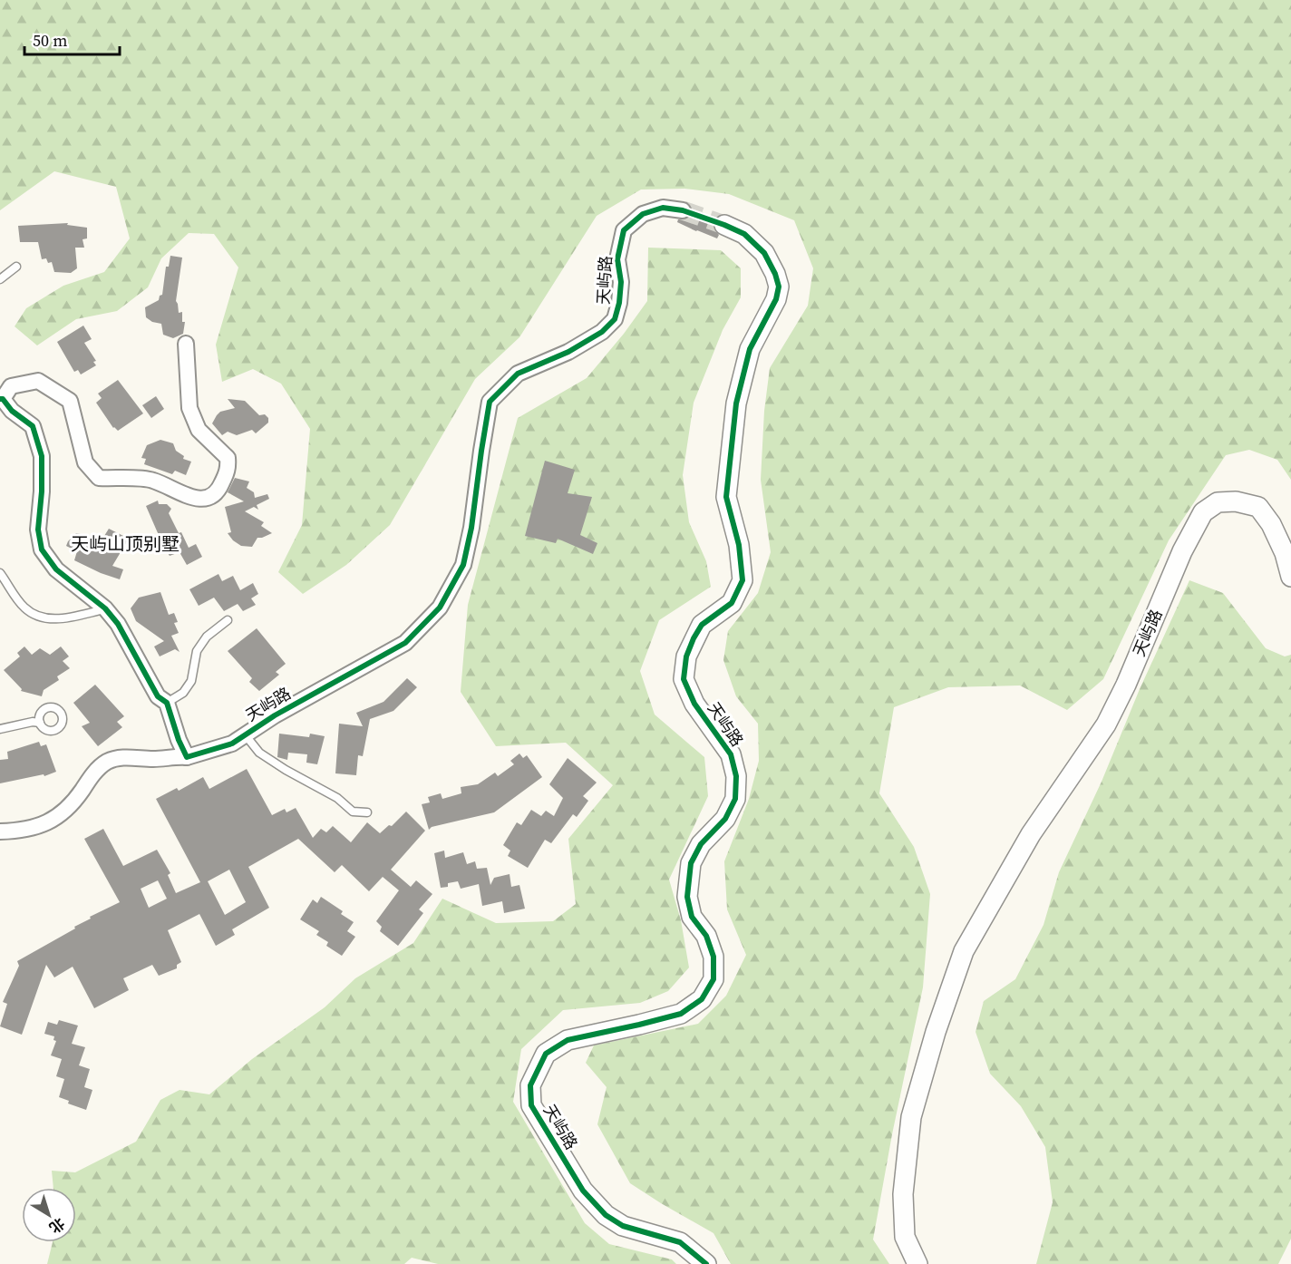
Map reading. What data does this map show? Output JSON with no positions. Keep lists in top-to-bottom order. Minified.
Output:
{"streets":{"street":["天屿路"]},"districts":["天屿山顶别墅"],"scale_bar":"50 m","north":"bottom right"}
